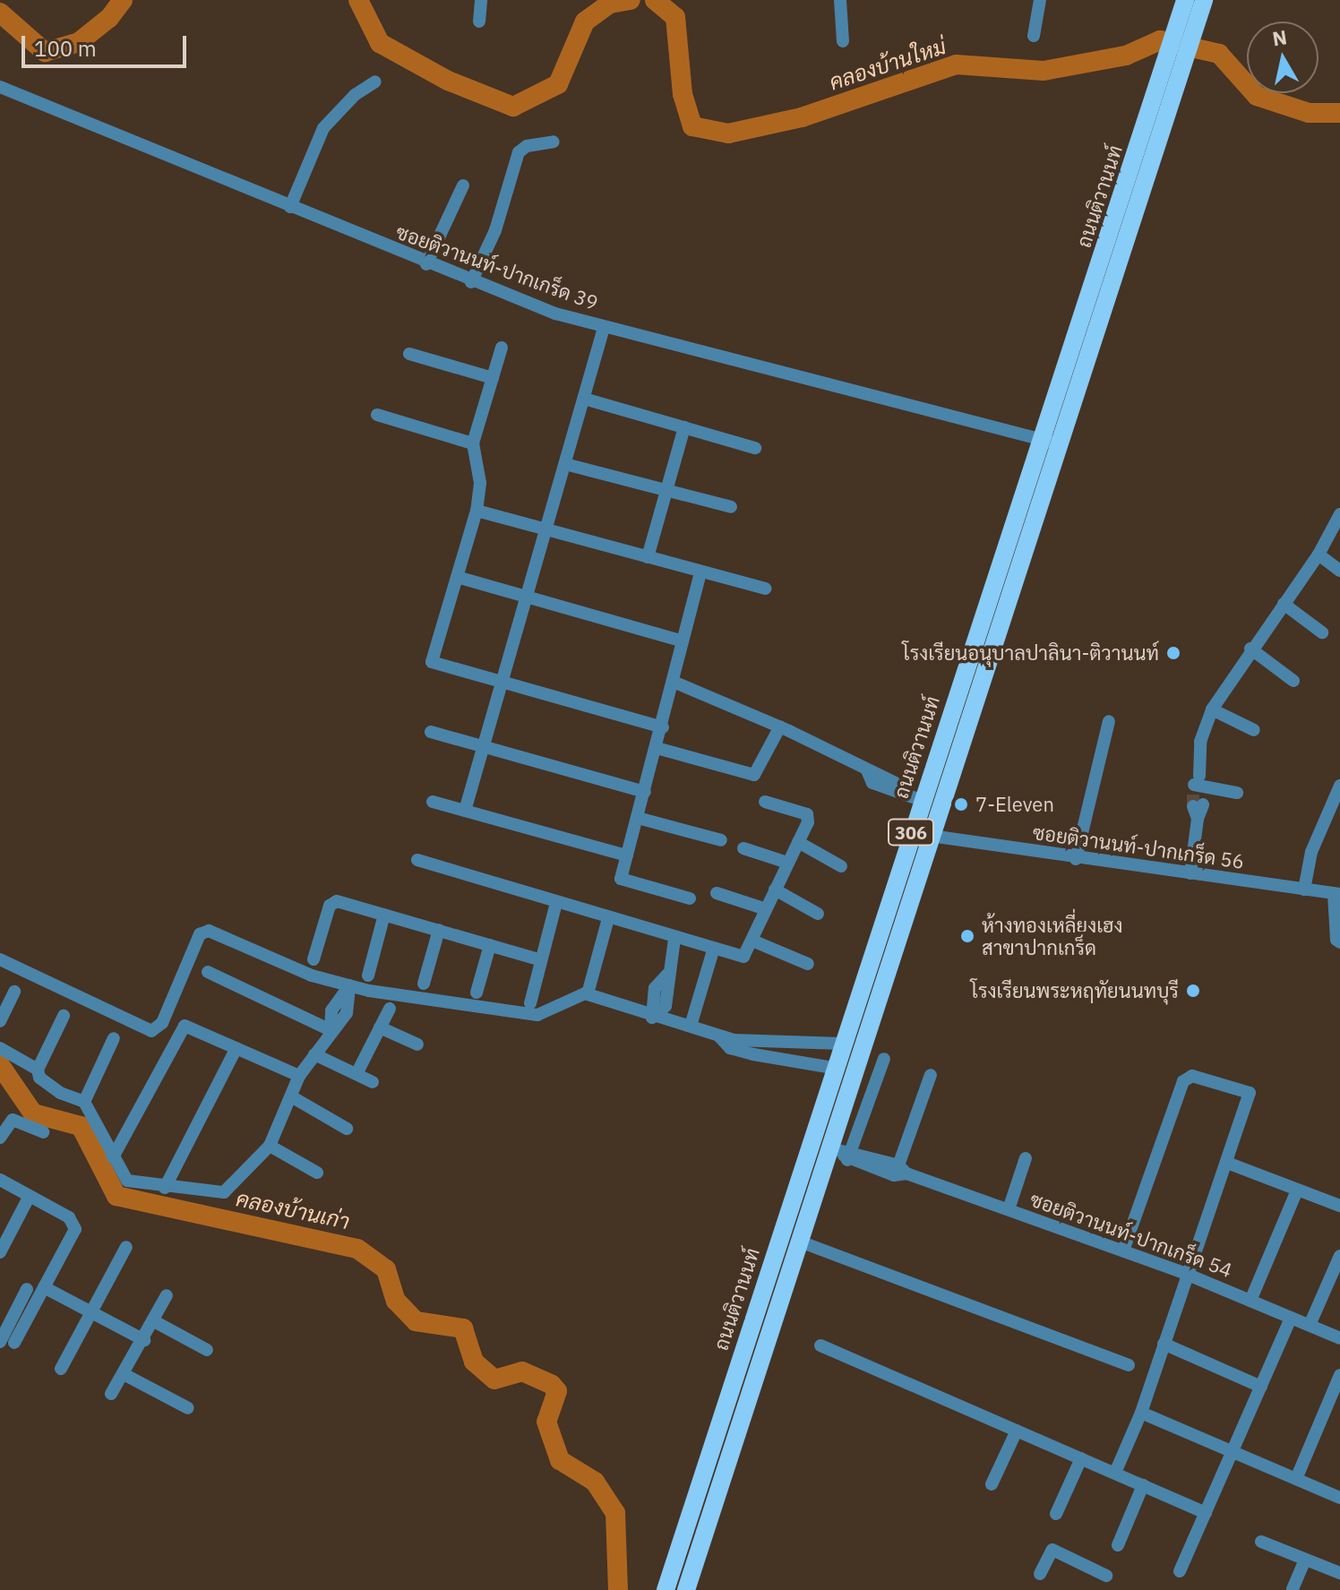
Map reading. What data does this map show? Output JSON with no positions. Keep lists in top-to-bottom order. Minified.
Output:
{"streets":{"main road":["ถนนติวานนท์","306"],"street":["ซอยติวานนท์-ปากเกร็ด 39","ซอยติวานนท์-ปากเกร็ด 56","ซอยติวานนท์-ปากเกร็ด 54"]},"crossings":[["ถนนติวานนท์","ซอยติวานนท์-ปากเกร็ด 39"],["ถนนติวานนท์","ซอยติวานนท์-ปากเกร็ด 56"],["ถนนติวานนท์","ซอยติวานนท์-ปากเกร็ด 54"]],"water":["คลองบ้านใหม่","คลองบ้านเก่า"],"places":["โรงเรียนอนุบาลปาลินา-ติวานนท์","7-Eleven","ห้างทองเหลี่ยงเฮง สาขาปากเกร็ด","โรงเรียนพระหฤทัยนนทบุรี"],"scale_bar":"100 m","north":"top"}
